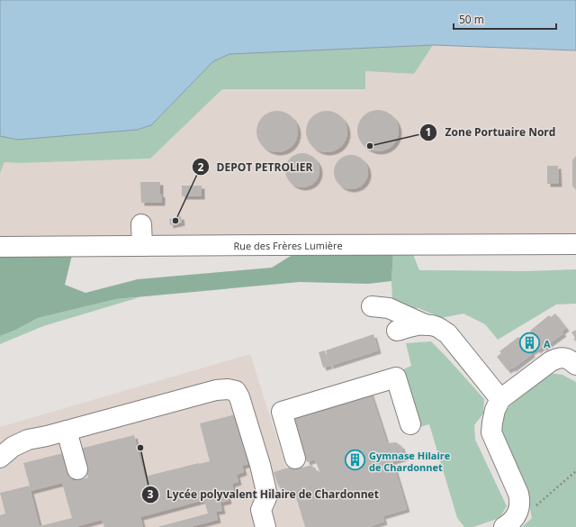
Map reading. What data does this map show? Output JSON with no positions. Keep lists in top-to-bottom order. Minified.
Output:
{"streets":{"street":["Rue des Frères Lumière"]},"places":{"other":["Zone Portuaire Nord","DEPOT PETROLIER","Lycée polyvalent Hilaire de Chardonnet"],"building":["A","Gymnase Hilaire de Chardonnet"]},"scale_bar":"50 m"}
